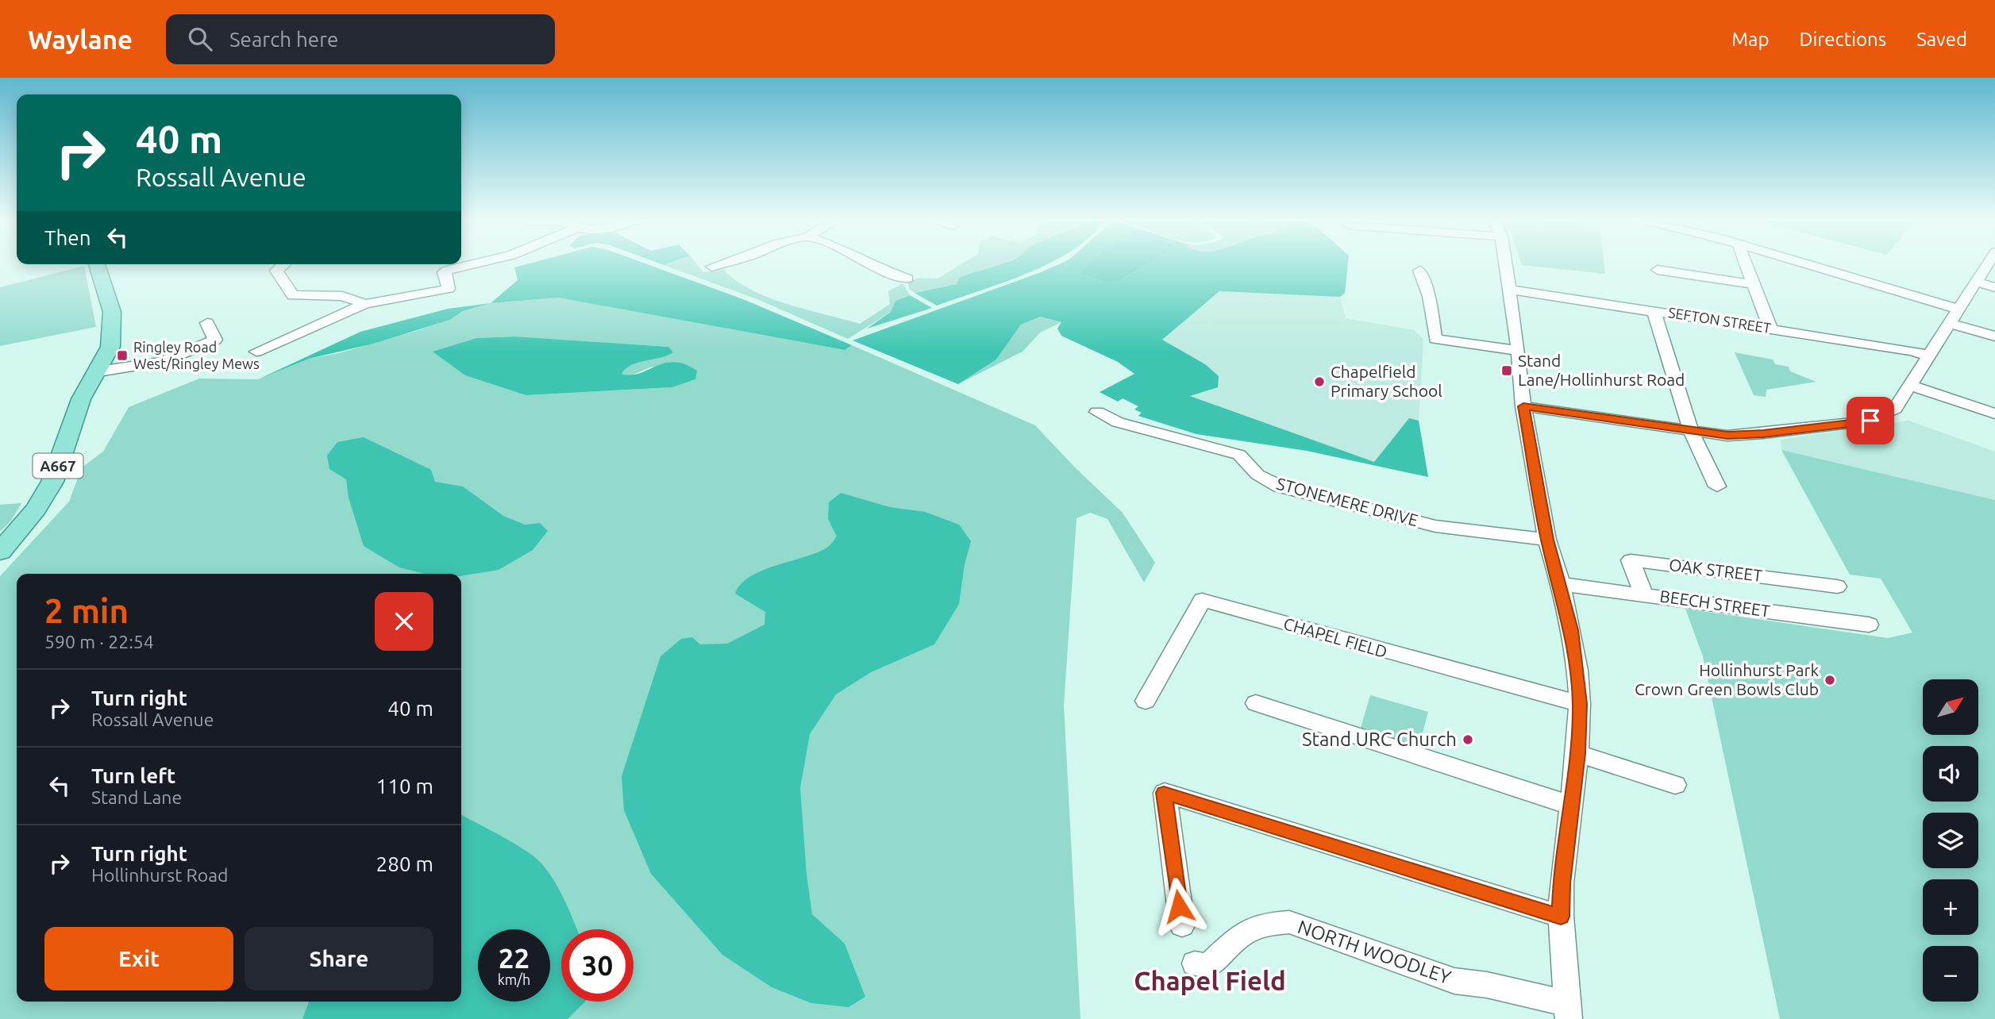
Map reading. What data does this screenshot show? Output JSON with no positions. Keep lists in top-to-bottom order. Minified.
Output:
{"streets":{"main road":["A667"],"street":["SEFTON STREET","STONEMERE DRIVE","OAK STREET","BEECH STREET","CHAPEL FIELD","NORTH WOODLEY"]},"crossings":[["OAK STREET","BEECH STREET"]],"districts":["Chapel Field"],"places":{"transit":["Ringley Road West/Ringley Mews","Stand Lane/Hollinhurst Road"],"other":["Chapelfield Primary School","Hollinhurst Park Crown Green Bowls Club","Stand URC Church"]},"north":"top right","page":{"header":"Waylane","search":"Search here","nav":["Map","Directions","Saved"],"turn":["40 m","Rossall Avenue"],"then":"Then","heading":["2 min","590 m · 22:54"],"list":[{"name":"Turn right","note":"Rossall Avenue","value":"40 m"},{"name":"Turn left","note":"Stand Lane","value":"110 m"},{"name":"Turn right","note":"Hollinhurst Road","value":"280 m"}],"map_buttons":["+","−"],"buttons":["Exit","Share"],"speed":"22 km/h","limit":"30"}}
